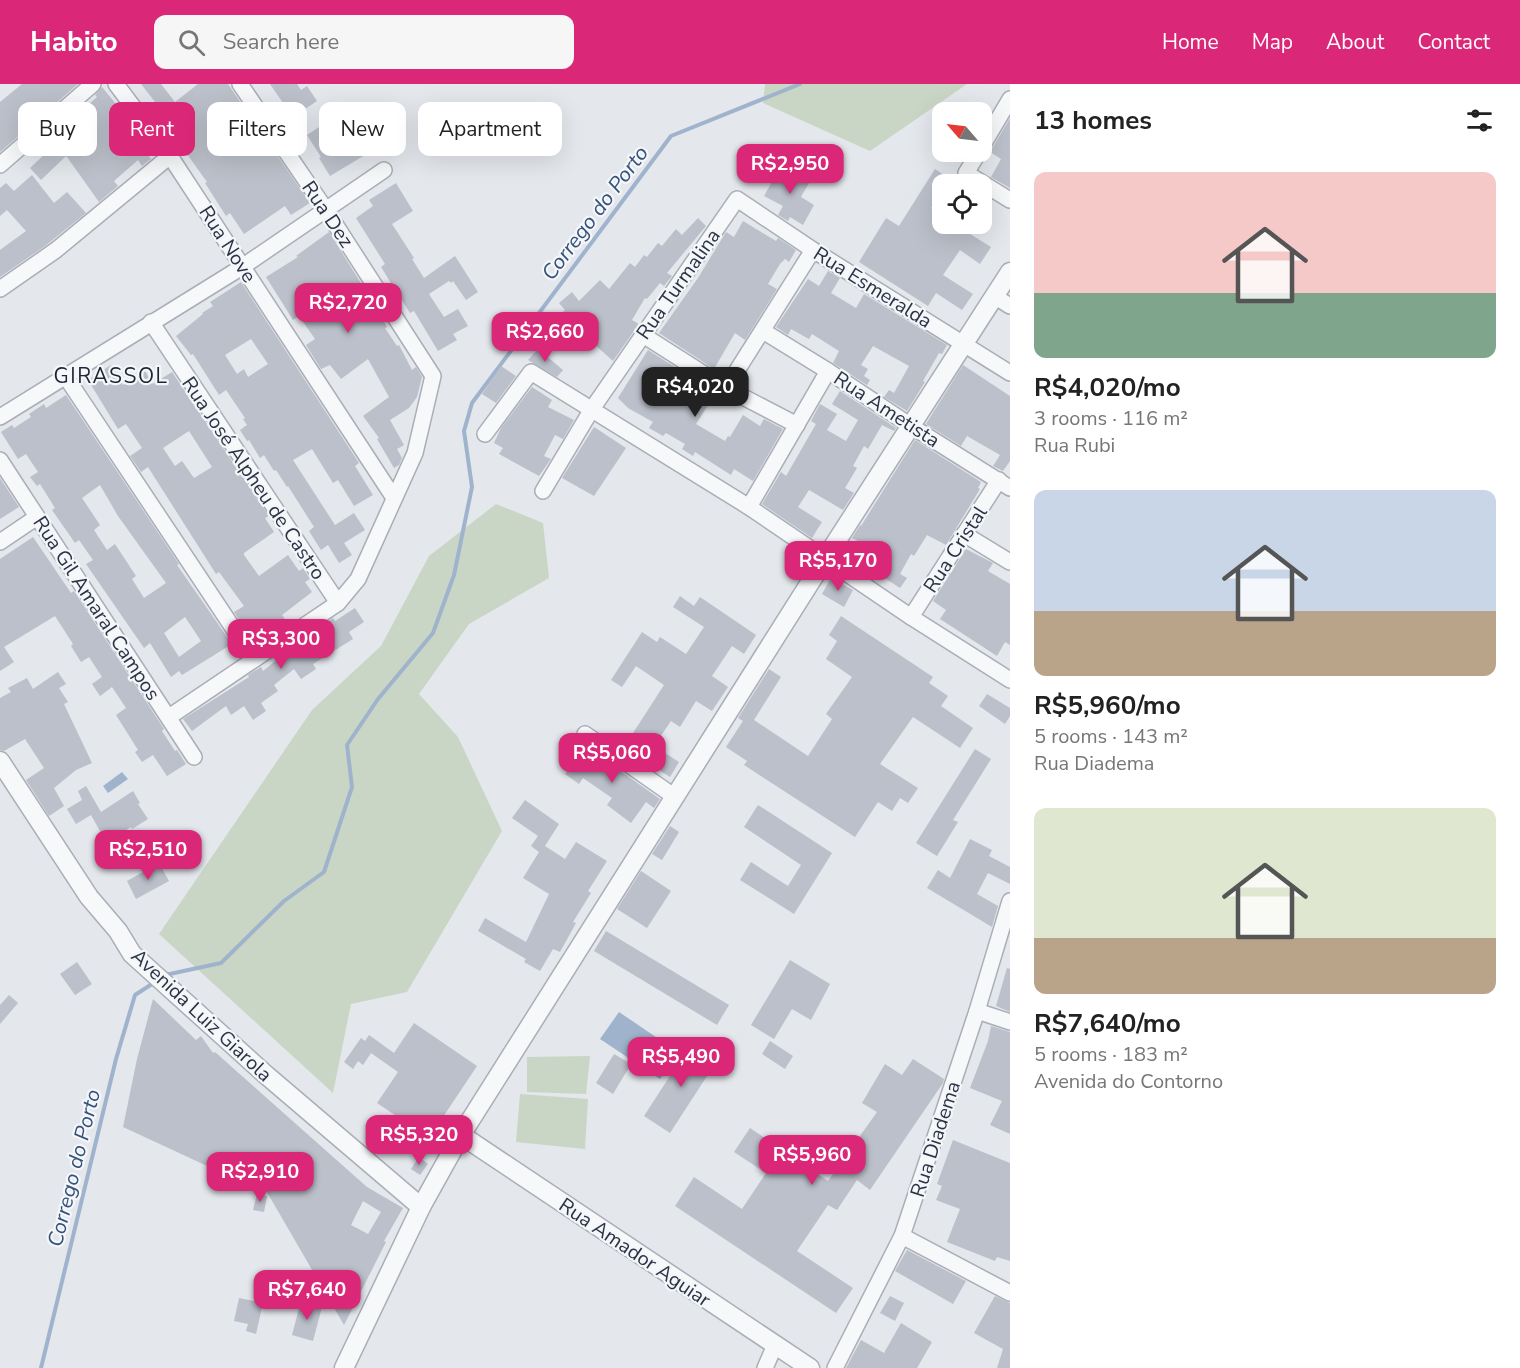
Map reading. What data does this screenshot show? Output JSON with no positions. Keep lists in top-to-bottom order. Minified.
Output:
{"streets":{"street":["Rua Dez","Rua Nove","Rua Turmalina","Rua Esmeralda","Rua Ametista","Rua José Alpheu de Castro","Rua Cristal","Rua Gil Amaral Campos","Avenida Luiz Giarola","Rua Diadema","Rua Amador Aguiar"]},"crossings":[["Rua Dez","Rua Nove"],["Rua Turmalina","Rua Esmeralda"],["Rua Ametista","Rua Cristal"]],"districts":["GIRASSOL"],"water":["Corrego do Porto"],"north":"top left","page":{"header":"Habito","search":"Search here","nav":["Home","Map","About","Contact"],"heading":"13 homes","chip":["Buy","Rent","Filters","New","Apartment"],"price":["R$2,950","R$2,720","R$2,660","R$4,020","R$5,170","R$3,300","R$5,060","R$2,510","R$5,490","R$5,320","R$5,960","R$2,910","R$7,640"],"list":[{"name":"R$4,020/mo","note":"3 rooms · 116 m² · Rua Rubi"},{"name":"R$5,960/mo","note":"5 rooms · 143 m² · Rua Diadema"},{"name":"R$7,640/mo","note":"5 rooms · 183 m² · Avenida do Contorno"}]}}
